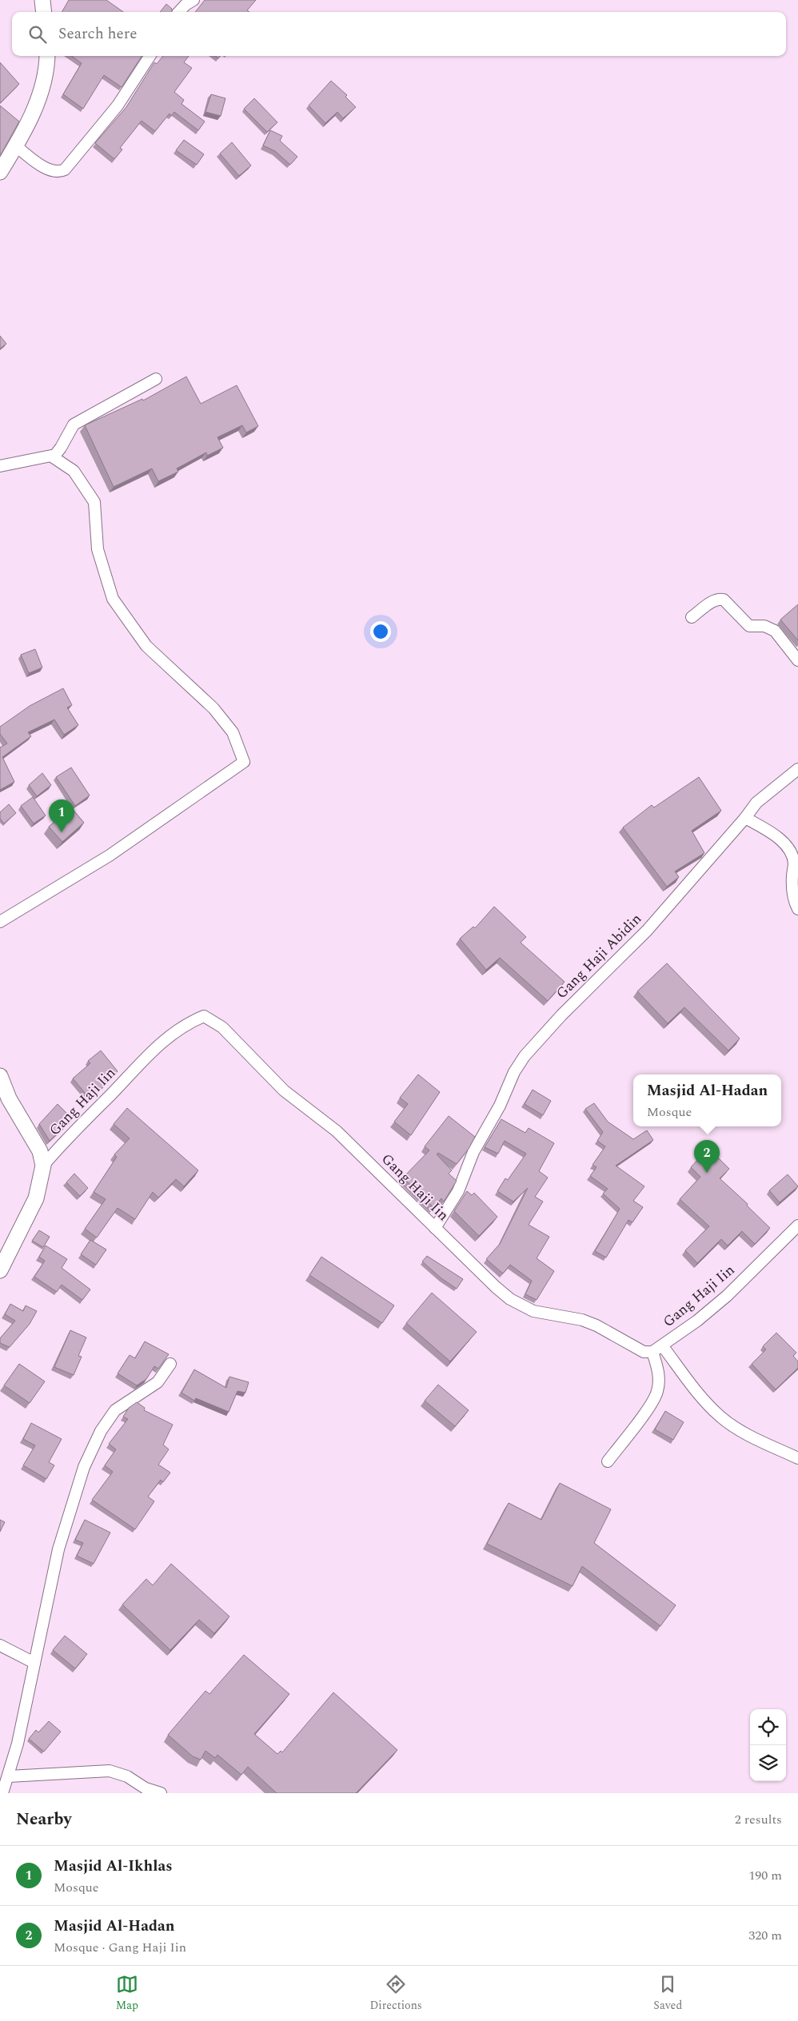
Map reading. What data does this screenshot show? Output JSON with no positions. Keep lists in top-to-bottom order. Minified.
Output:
{"streets":{"street":["Gang Haji Abidin","Gang Haji Iin"]},"crossings":[["Gang Haji Abidin","Gang Haji Iin"]],"page":{"search":"Search here","pins":["1","2"],"popup":["Masjid Al-Hadan","Mosque"],"heading":["Nearby","2 results"],"list":[{"mark":"1","name":"Masjid Al-Ikhlas","note":"Mosque","value":"190 m"},{"mark":"2","name":"Masjid Al-Hadan","note":"Mosque · Gang Haji Iin","value":"320 m"}],"nav":["Map","Directions","Saved"]}}
